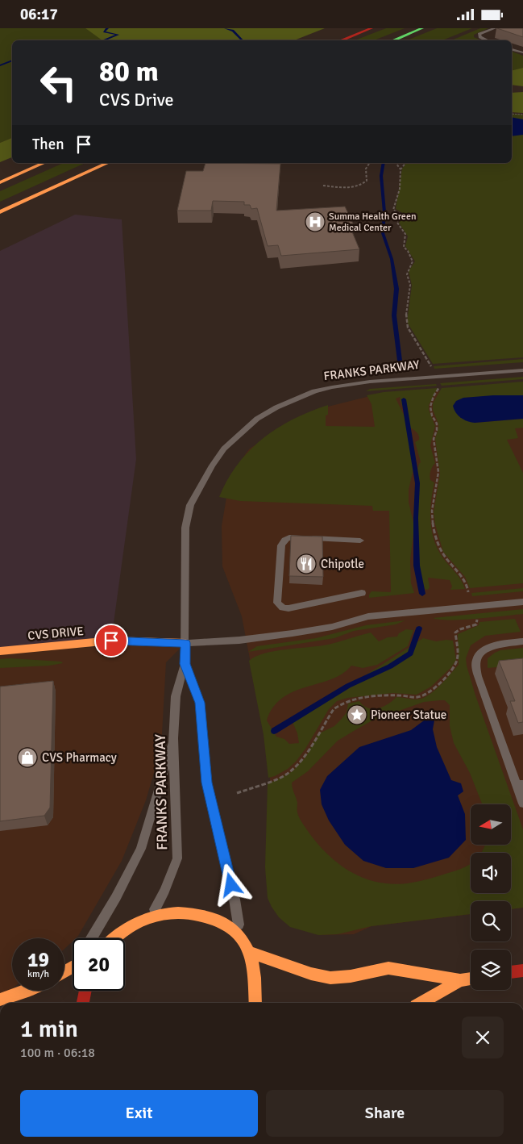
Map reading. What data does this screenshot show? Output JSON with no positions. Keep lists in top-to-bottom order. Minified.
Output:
{"streets":{"main road":["CVS DRIVE"],"lane":["FRANKS PARKWAY"]},"crossings":[["FRANKS PARKWAY","CVS DRIVE"]],"places":{"hospital":["Summa Health Green Medical Center"],"restaurant":["Chipotle"],"place":["Pioneer Statue"],"shop":["CVS Pharmacy"]},"north":"left","page":{"status":"06:17","turn":["80 m","CVS Drive"],"then":"Then","speed":"19 km/h","limit":"20","heading":["1 min","100 m · 06:18"],"buttons":["Exit","Share"]}}
